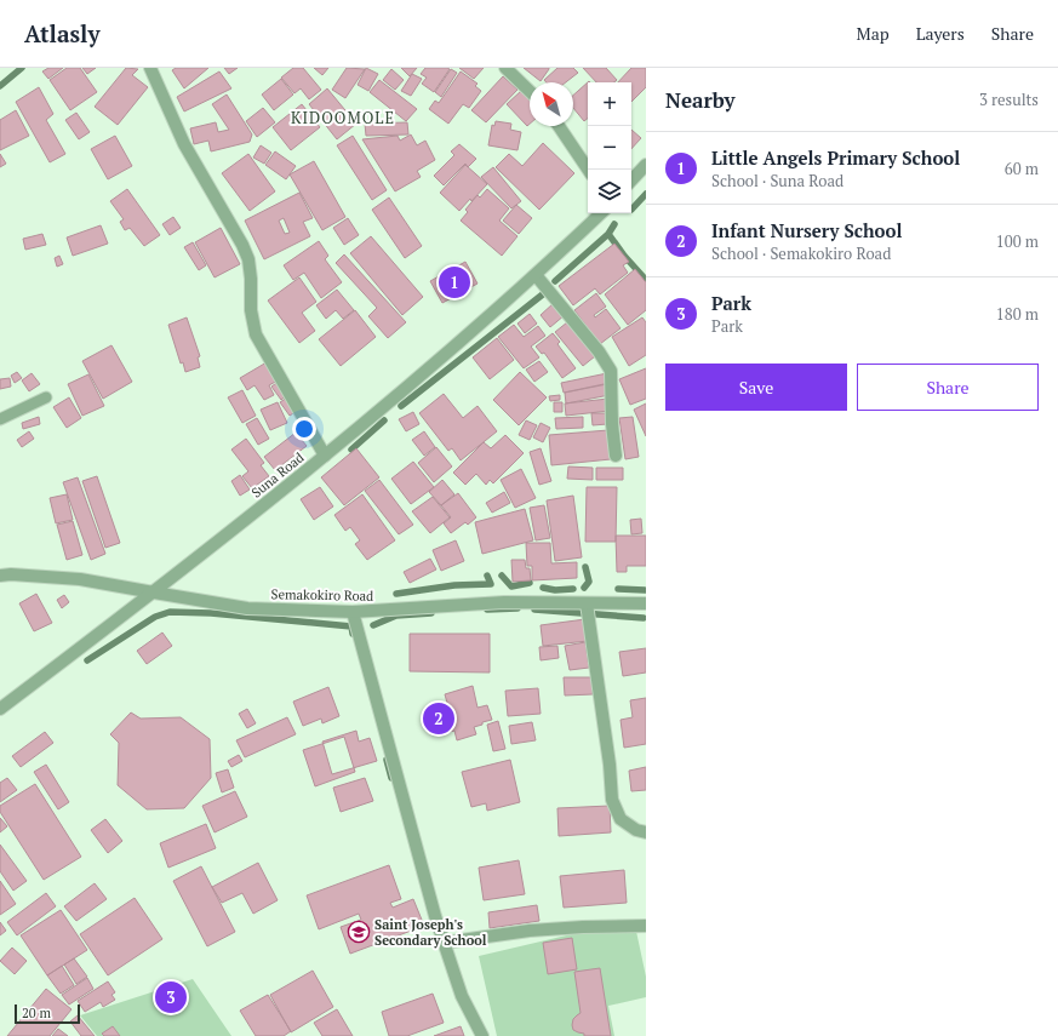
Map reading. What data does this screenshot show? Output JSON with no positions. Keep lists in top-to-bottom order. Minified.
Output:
{"streets":{"street":["Suna Road","Semakokiro Road"]},"crossings":[["Suna Road","Semakokiro Road"]],"districts":["KIDOOMOLE"],"places":{"school or university":["Saint Joseph's Secondary School"]},"scale_bar":"20 m","north":"top left","page":{"header":"Atlasly","nav":["Map","Layers","Share"],"heading":["Nearby","3 results"],"map_buttons":["+","−"],"list":[{"mark":"1","name":"Little Angels Primary School","note":"School · Suna Road","value":"60 m"},{"mark":"2","name":"Infant Nursery School","note":"School · Semakokiro Road","value":"100 m"},{"mark":"3","name":"Park","note":"Park","value":"180 m"}],"pins":["1","2","3"],"buttons":["Save","Share"],"scale":"20 m"}}
